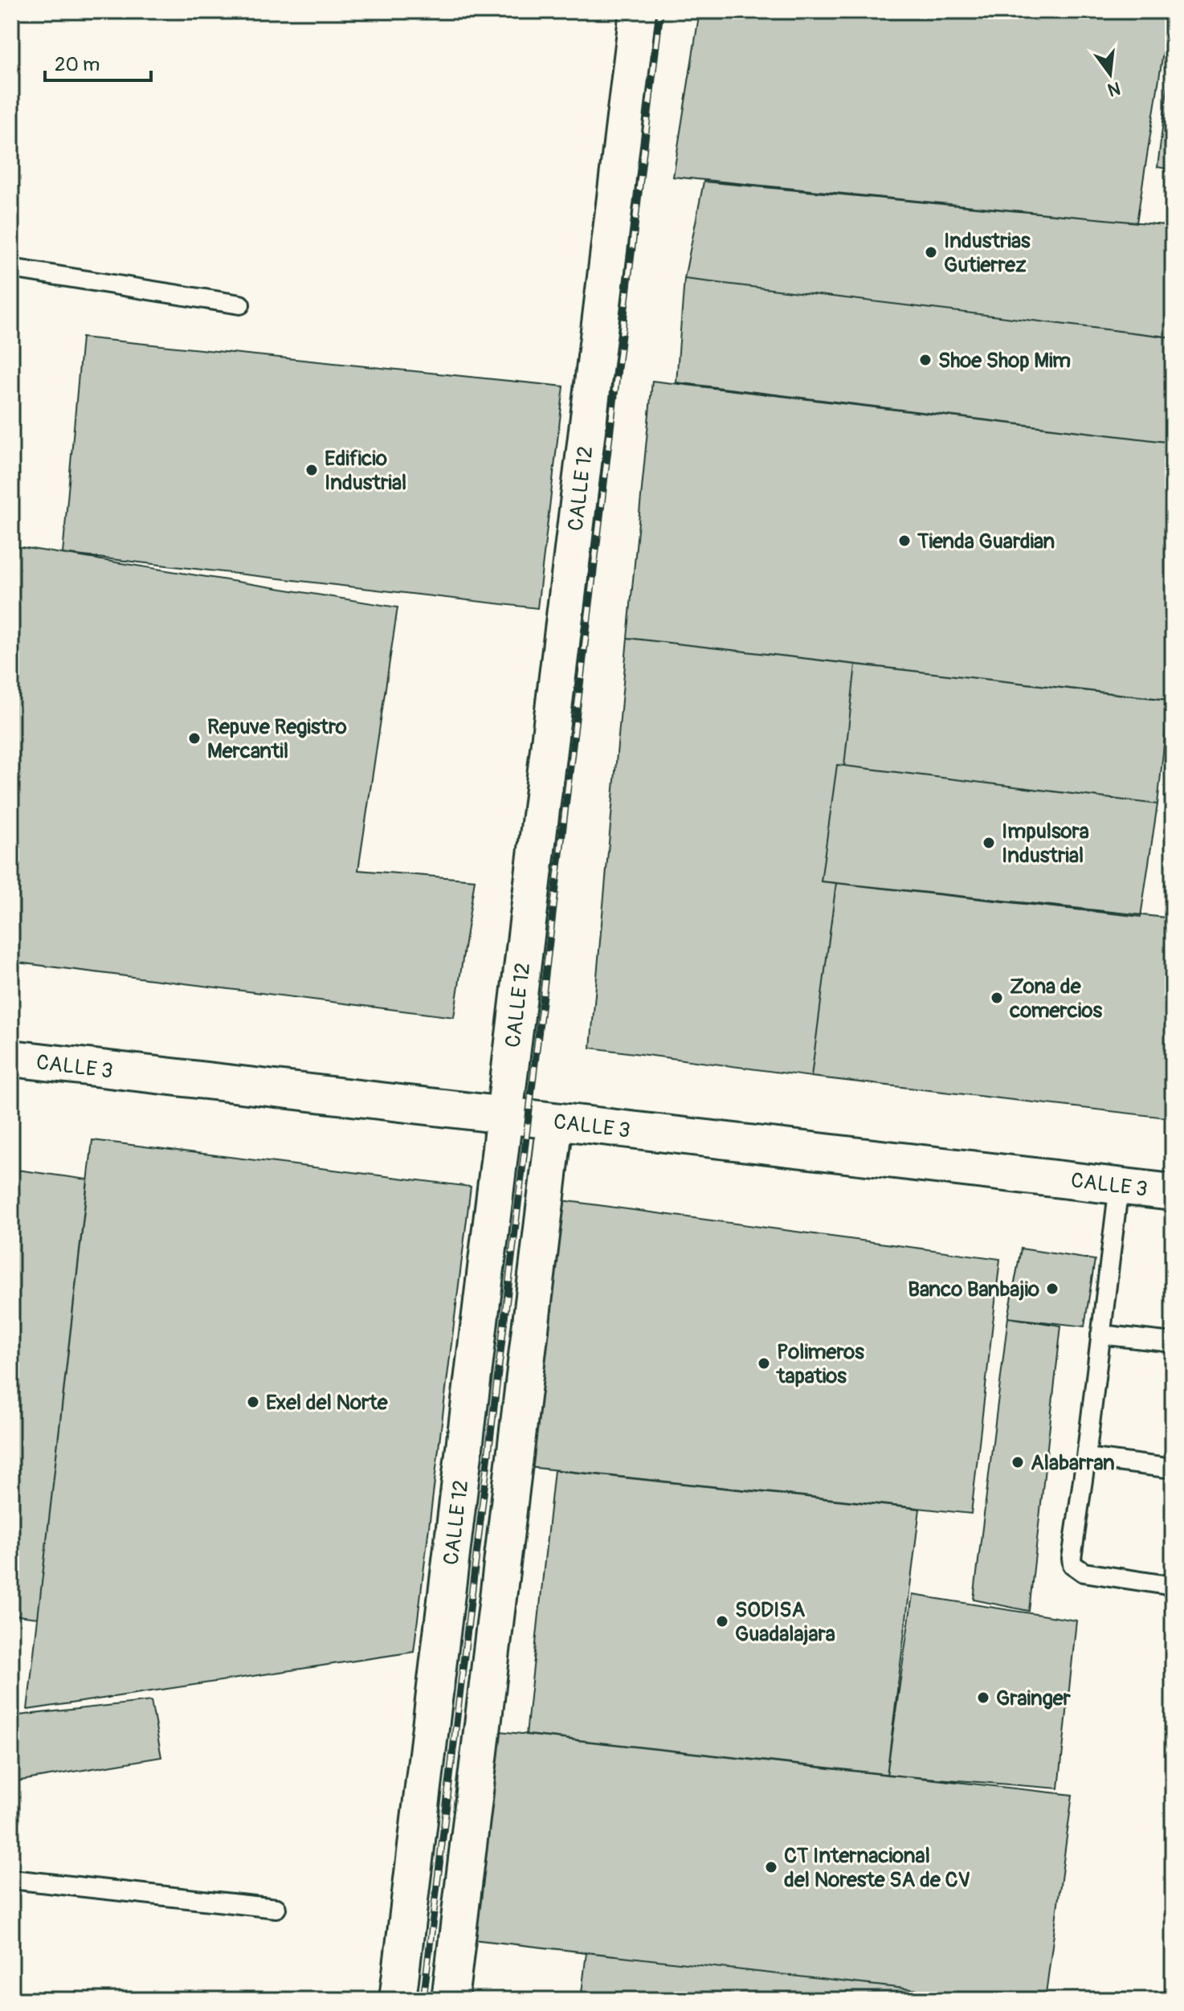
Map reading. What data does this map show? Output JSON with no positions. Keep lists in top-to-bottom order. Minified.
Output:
{"streets":{"street":["CALLE 12","CALLE 3"]},"crossings":[["CALLE 12","CALLE 3"]],"places":["Industrias Gutierrez","Shoe Shop Mim","Edificio Industrial","Tienda Guardian","Repuve Registro Mercantil","Impulsora Industrial","Zona de comercios","Banco Banbajio","Polimeros tapatios","Exel del Norte","Alabarran","SODISA Guadalajara","Grainger","CT Internacional del Noreste SA de CV"],"scale_bar":"20 m","north":"bottom"}
